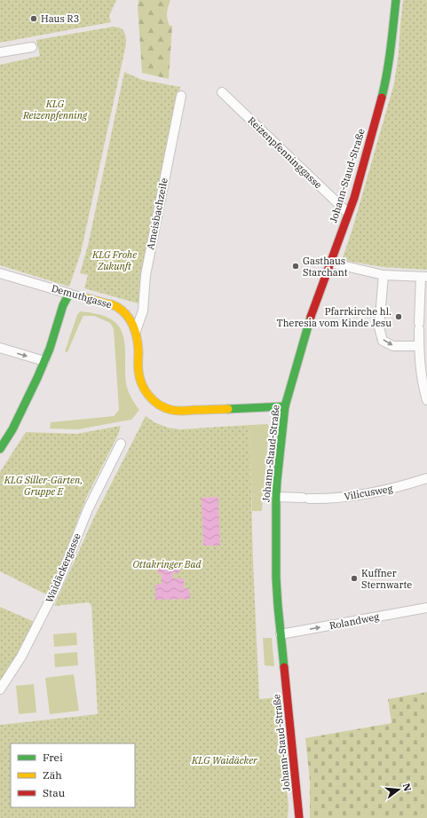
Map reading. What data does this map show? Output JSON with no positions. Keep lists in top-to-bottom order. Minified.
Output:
{"streets":{"street":["Reizenpfenninggasse","Johann-Staud-Straße","Ameisbachzeile","Demuthgasse","Vilicusweg","Waidäckergasse","Rolandweg"]},"crossings":[["Reizenpfenninggasse","Johann-Staud-Straße"],["Johann-Staud-Straße","Demuthgasse"],["Johann-Staud-Straße","Vilicusweg"],["Johann-Staud-Straße","Rolandweg"],["Ameisbachzeile","Demuthgasse"]],"one_way":["Rolandweg"],"parks":["KLG Reizenpfenning","KLG Frohe Zukunft","KLG Siller-Gärten, Gruppe E","Ottakringer Bad","KLG Waidäcker"],"places":["Haus R3","Gasthaus Starchant","Pfarrkirche hl. Theresia vom Kinde Jesu","Kuffner Sternwarte"],"legend":["Frei","Zäh","Stau"],"north":"right"}
